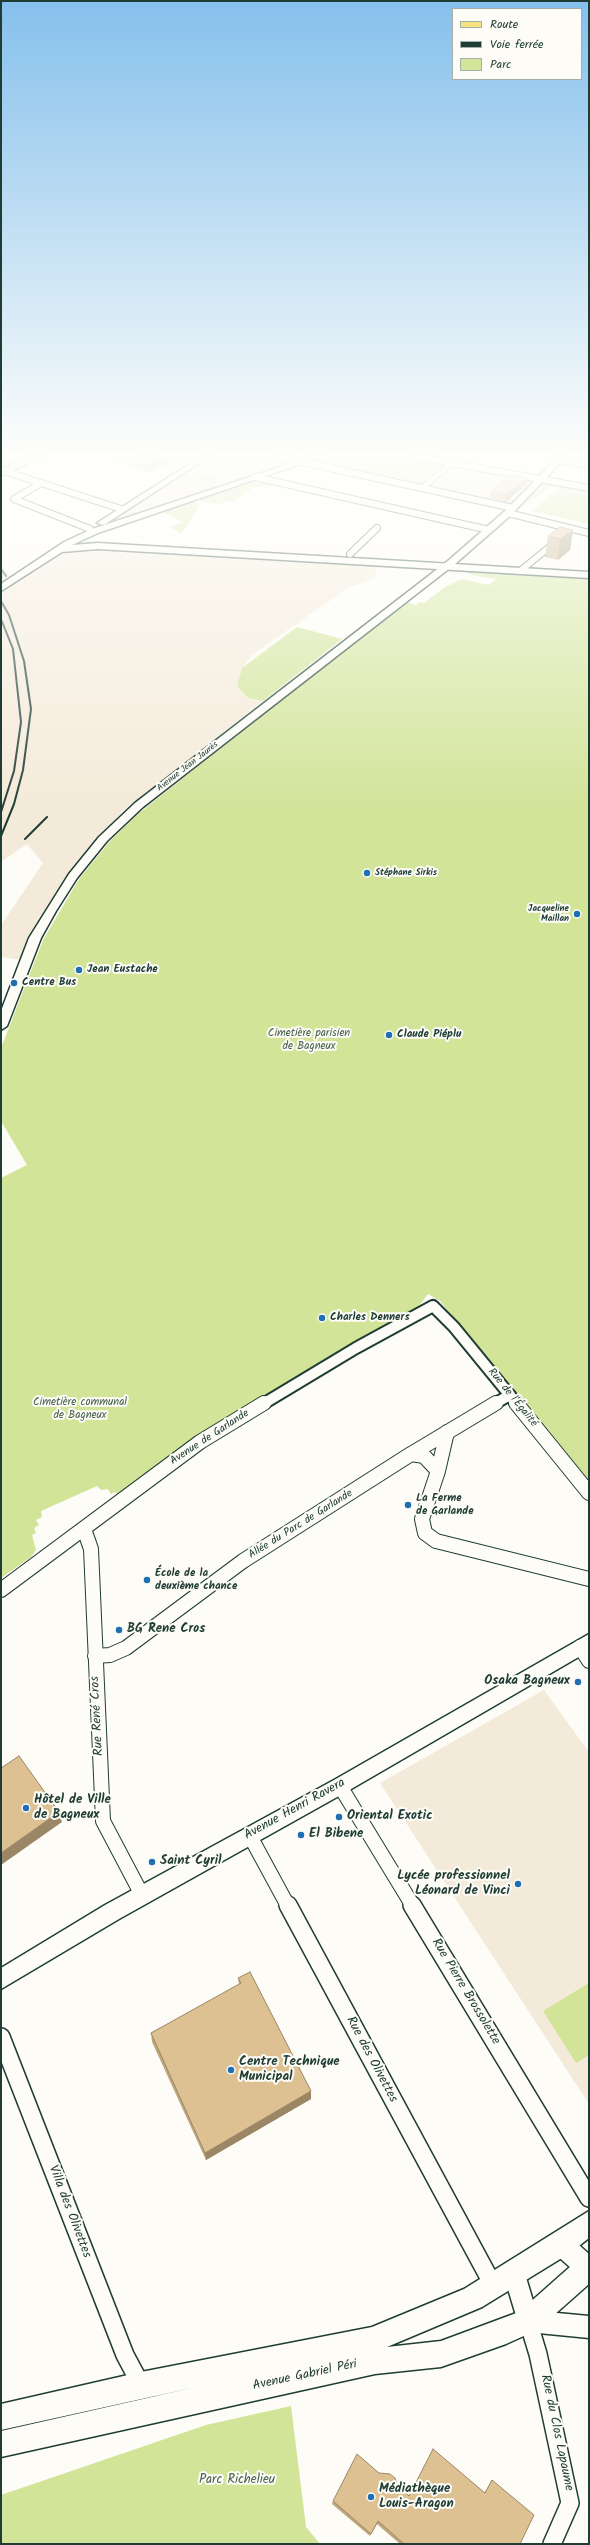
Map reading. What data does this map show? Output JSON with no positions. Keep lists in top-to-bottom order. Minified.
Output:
{"streets":{"main road":["Avenue Gabriel Péri"],"street":["Avenue Jean Jaurès","Rue de l'Égalité","Avenue de Garlande","Allée du Parc de Garlande","Rue René Cros","Avenue Henri Ravera","Rue Pierre Brossolette","Rue des Olivettes","Villa des Olivettes","Rue du Clos Lapaume"]},"crossings":[["Rue de l'Égalité","Avenue de Garlande"],["Rue de l'Égalité","Allée du Parc de Garlande"],["Avenue de Garlande","Rue René Cros"],["Allée du Parc de Garlande","Rue René Cros"],["Rue René Cros","Avenue Henri Ravera"],["Avenue Henri Ravera","Rue Pierre Brossolette"],["Avenue Henri Ravera","Rue des Olivettes"],["Rue des Olivettes","Avenue Gabriel Péri"],["Villa des Olivettes","Avenue Gabriel Péri"],["Avenue Gabriel Péri","Rue du Clos Lapaume"]],"parks":["Cimetière parisien de Bagneux","Cimetière communal de Bagneux","Parc Richelieu"],"places":["Stéphane Sirkis","Jacqueline Maillan","Jean Eustache","Centre Bus","Claude Piéplu","Charles Denners","La Ferme de Garlande","École de la deuxième chance","BG Rene Cros","Osaka Bagneux","Hôtel de Ville de Bagneux","Oriental Exotic","El Bibene","Saint Cyril","Lycée professionnel Léonard de Vinci","Centre Technique Municipal","Médiathèque Louis-Aragon"],"legend":["Route","Voie ferrée","Parc"]}
